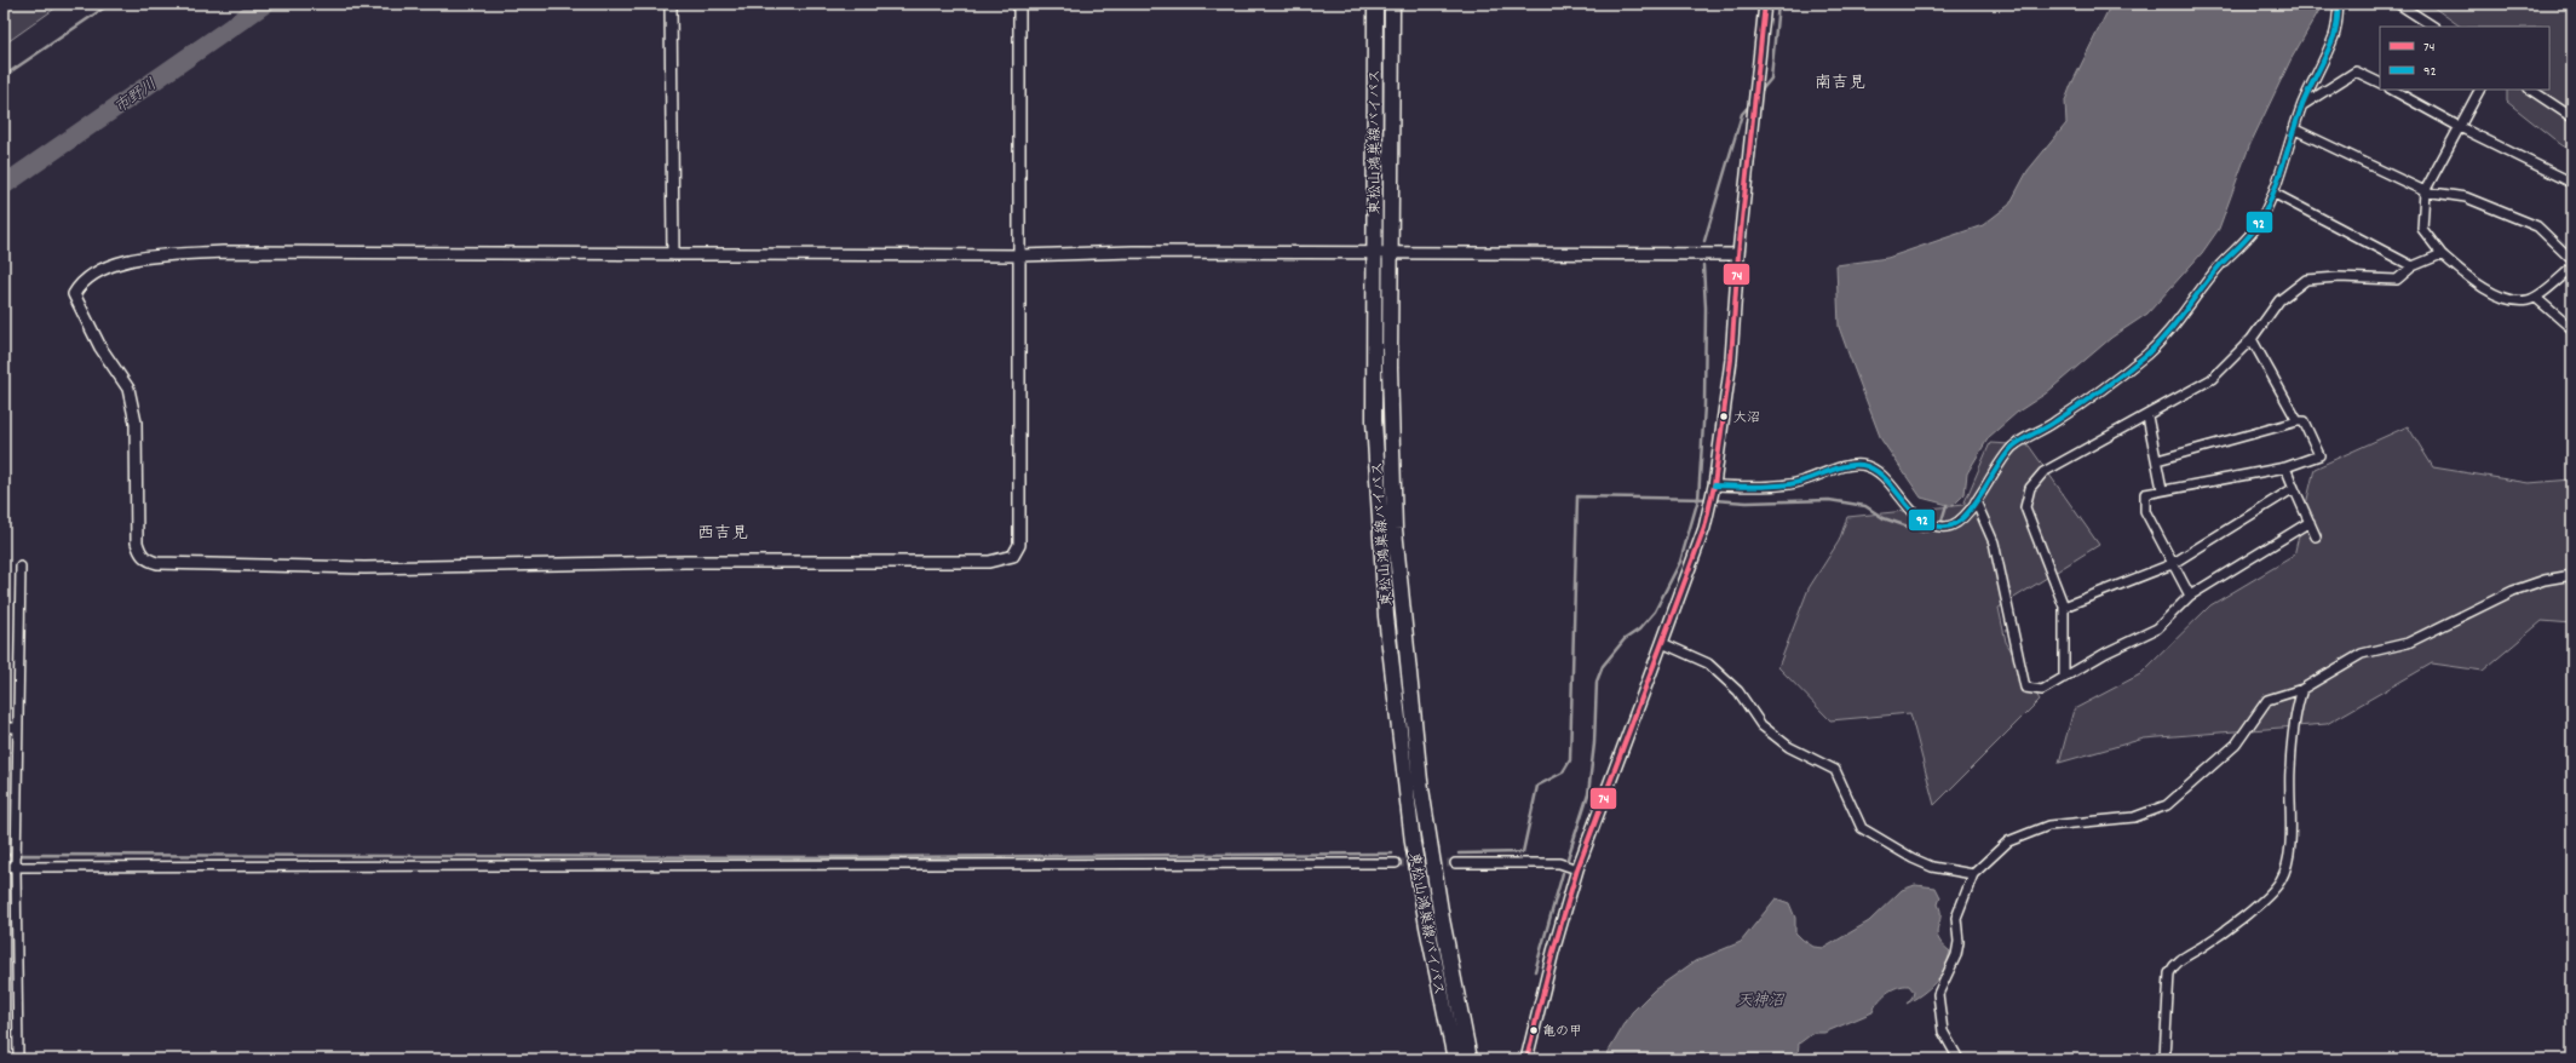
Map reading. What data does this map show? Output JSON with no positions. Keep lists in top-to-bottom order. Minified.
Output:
{"streets":{"main road":["東松山鴻巣線バイパス"]},"districts":["南吉見","西吉見"],"water":["市野川","天神沼"],"places":["大沼","亀の甲"],"lines":["transit line 74","transit line 92"],"legend":["74","92"]}
